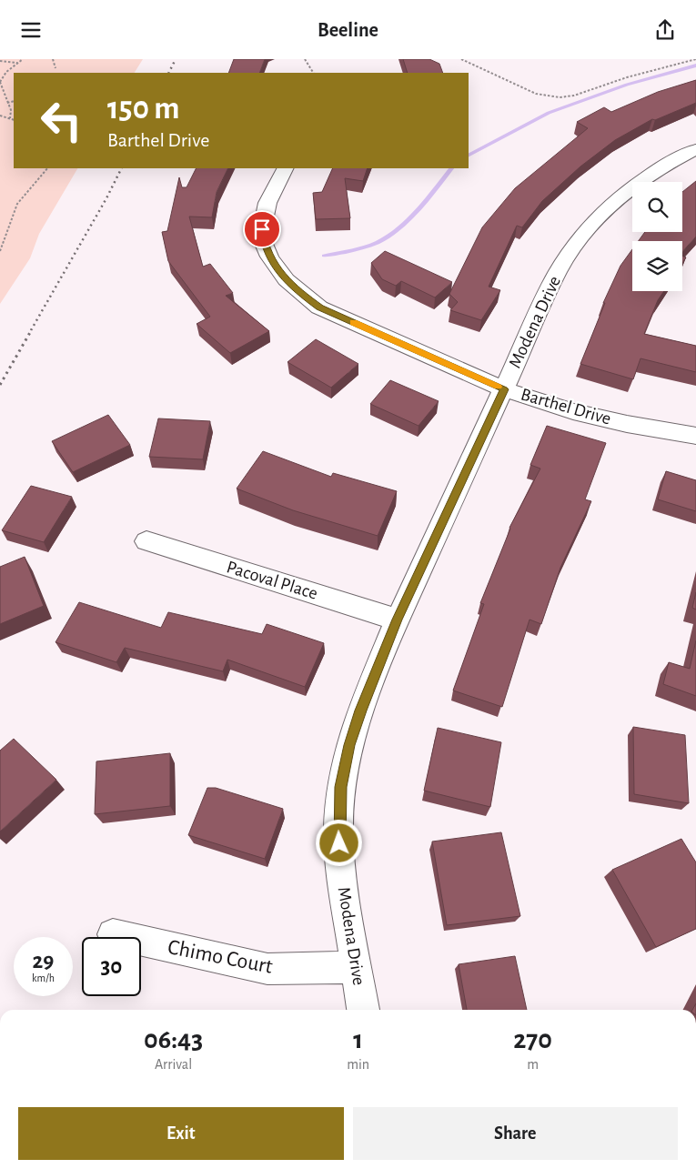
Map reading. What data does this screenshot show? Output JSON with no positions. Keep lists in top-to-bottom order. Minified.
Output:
{"streets":{"street":["Modena Drive","Barthel Drive","Pacoval Place","Chimo Court"]},"crossings":[["Modena Drive","Barthel Drive"],["Modena Drive","Pacoval Place"],["Modena Drive","Chimo Court"]],"page":{"header":"Beeline","turn":["150 m","Barthel Drive"],"speed":"29 km/h","limit":"30","eta":["06:43","Arrival","1","min","270","m"],"buttons":["Exit","Share"]}}
